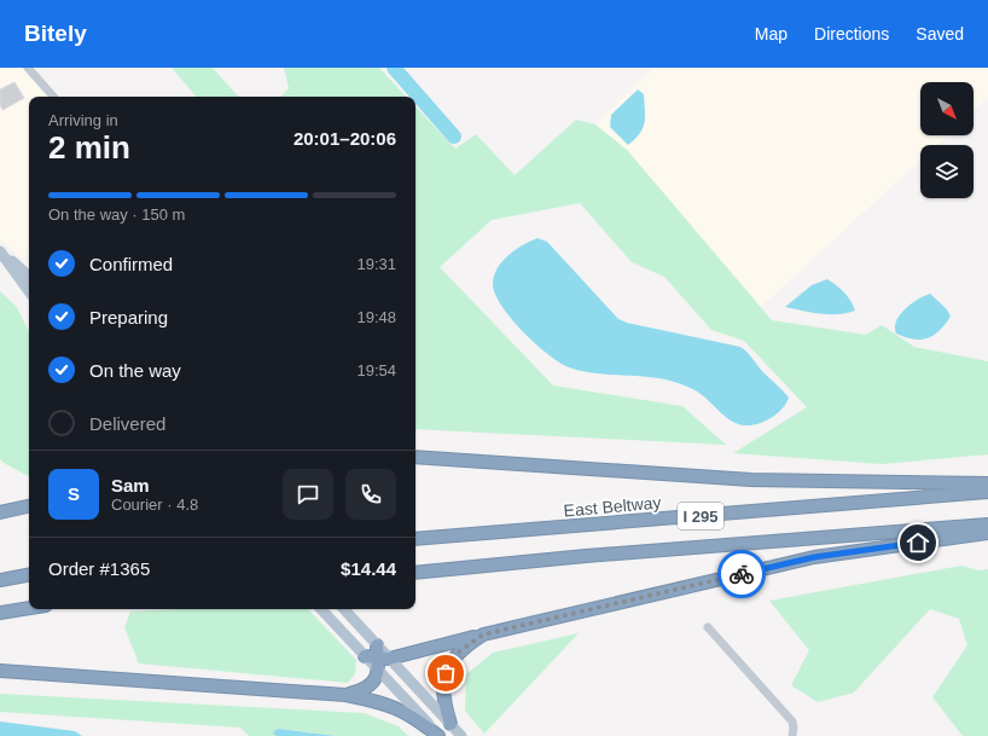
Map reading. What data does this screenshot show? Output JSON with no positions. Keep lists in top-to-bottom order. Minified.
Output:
{"streets":{"highway":["East Beltway","I 295"]},"north":"bottom right","page":{"header":"Bitely","nav":["Map","Directions","Saved"],"heading":["2 min","Arriving in","20:01–20:06"],"panel":["Sam","Courier · 4.8","Order #1365","$14.44"],"bar":"On the way · 150 m","list":[["Confirmed","19:31"],["Preparing","19:48"],["On the way","19:54"],"Delivered"],"round":"S"}}
